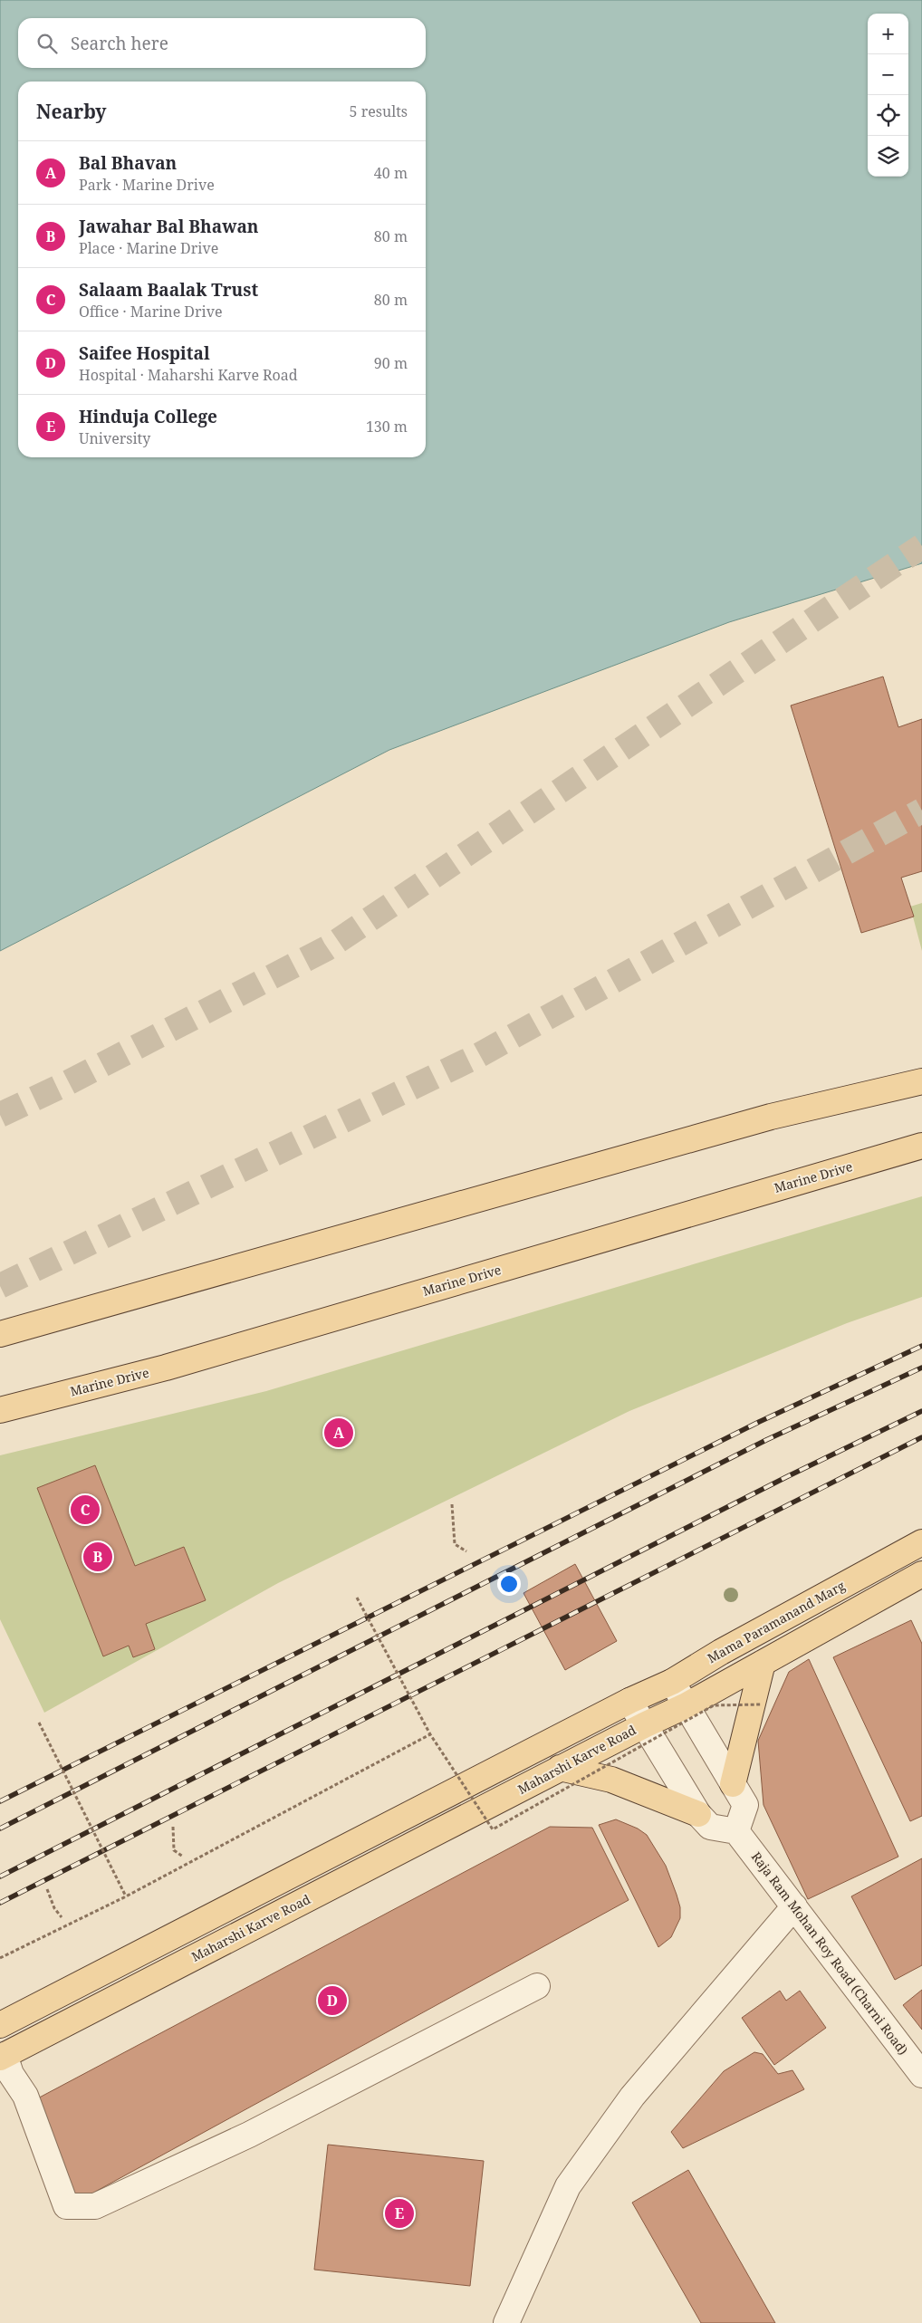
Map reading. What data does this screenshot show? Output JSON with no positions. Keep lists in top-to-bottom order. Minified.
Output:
{"streets":{"main road":["Marine Drive","Mama Paramanand Marg","Maharshi Karve Road"],"street":["Raja Ram Mohan Roy Road (Charni Road)"]},"crossings":[["Mama Paramanand Marg","Maharshi Karve Road"]],"page":{"map_buttons":["+","−"],"search":"Search here","heading":["Nearby","5 results"],"list":[{"mark":"A","name":"Bal Bhavan","note":"Park · Marine Drive","value":"40 m"},{"mark":"B","name":"Jawahar Bal Bhawan","note":"Place · Marine Drive","value":"80 m"},{"mark":"C","name":"Salaam Baalak Trust","note":"Office · Marine Drive","value":"80 m"},{"mark":"D","name":"Saifee Hospital","note":"Hospital · Maharshi Karve Road","value":"90 m"},{"mark":"E","name":"Hinduja College","note":"University","value":"130 m"}],"pins":["A","C","B","D","E"]}}
